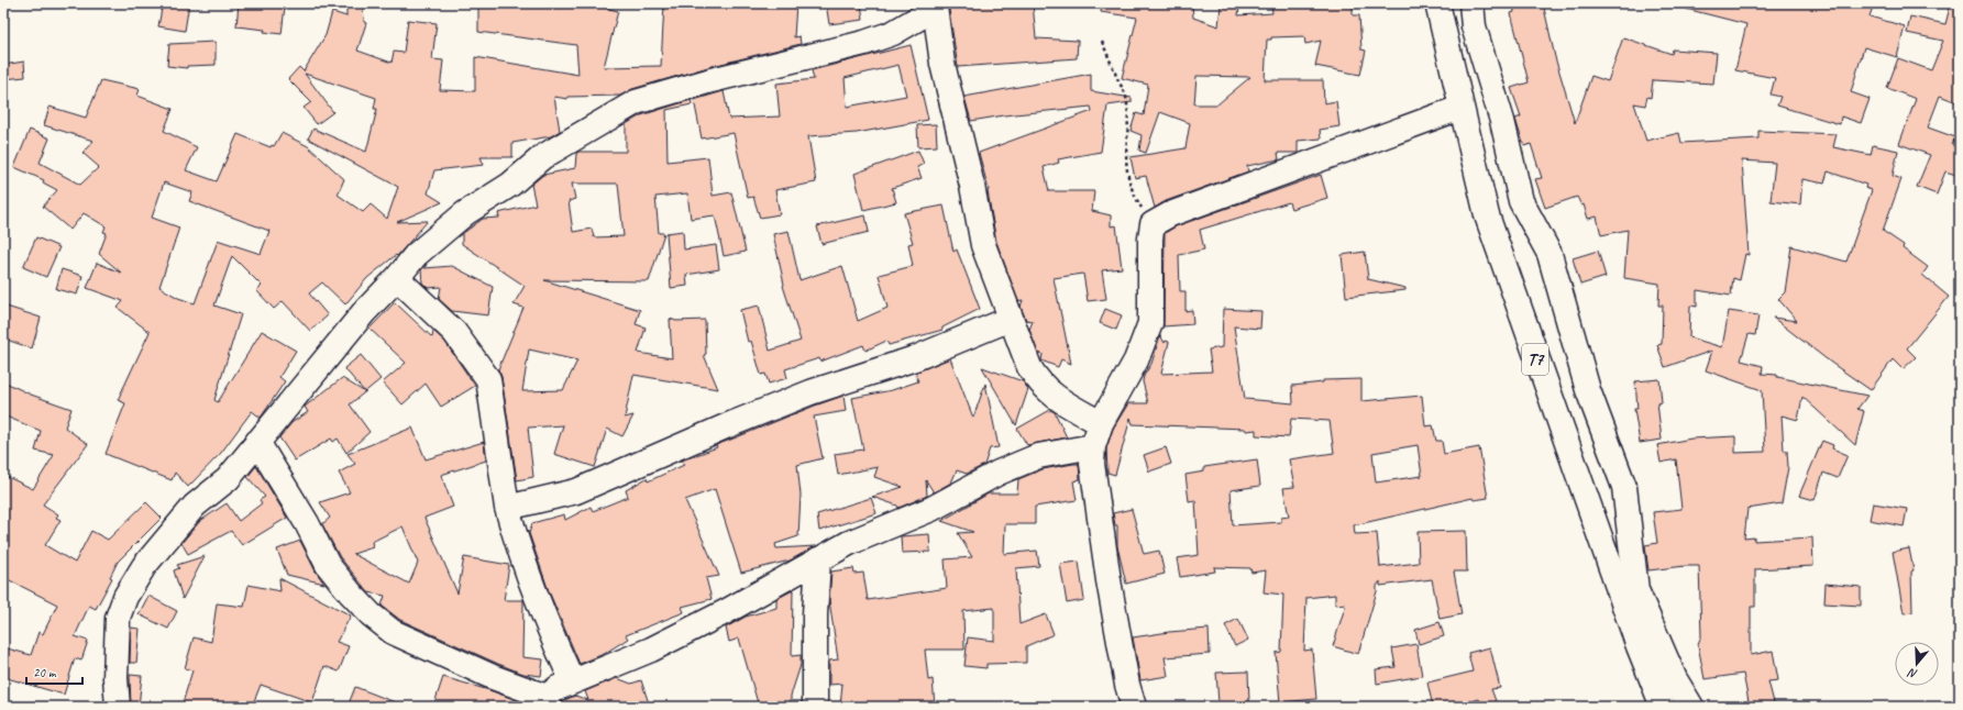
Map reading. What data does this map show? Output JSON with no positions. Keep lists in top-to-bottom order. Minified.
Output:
{"streets":{"main road":["T7"]},"scale_bar":"20 m","north":"bottom"}
